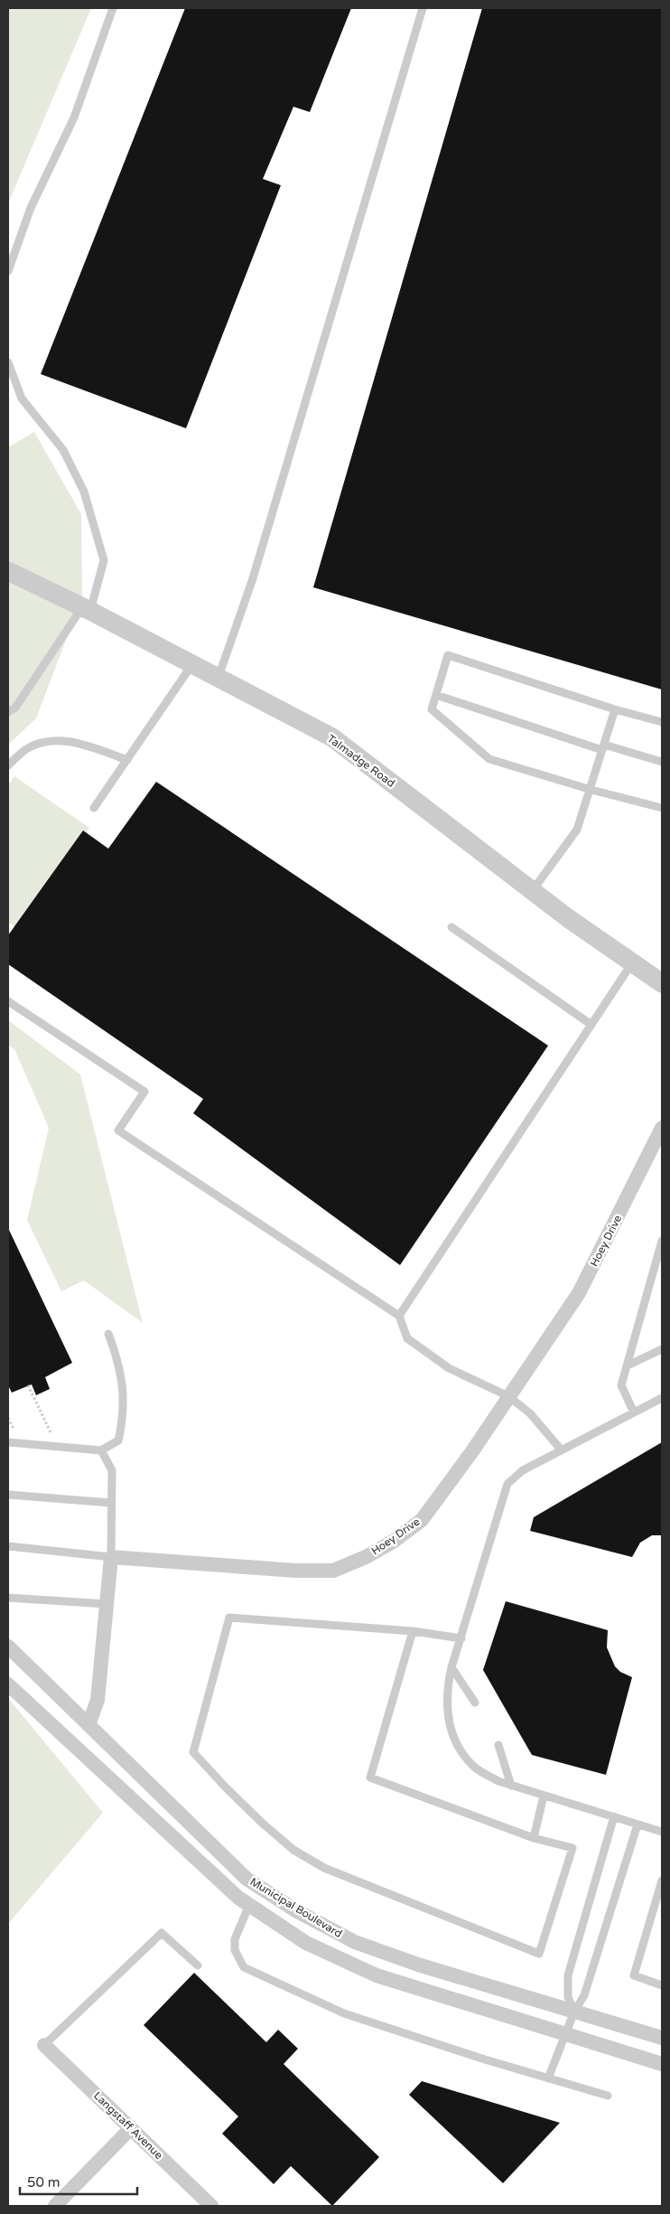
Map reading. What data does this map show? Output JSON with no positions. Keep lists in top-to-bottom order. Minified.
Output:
{"streets":{"street":["Talmadge Road","Hoey Drive","Municipal Boulevard","Langstaff Avenue"]},"scale_bar":"50 m"}
